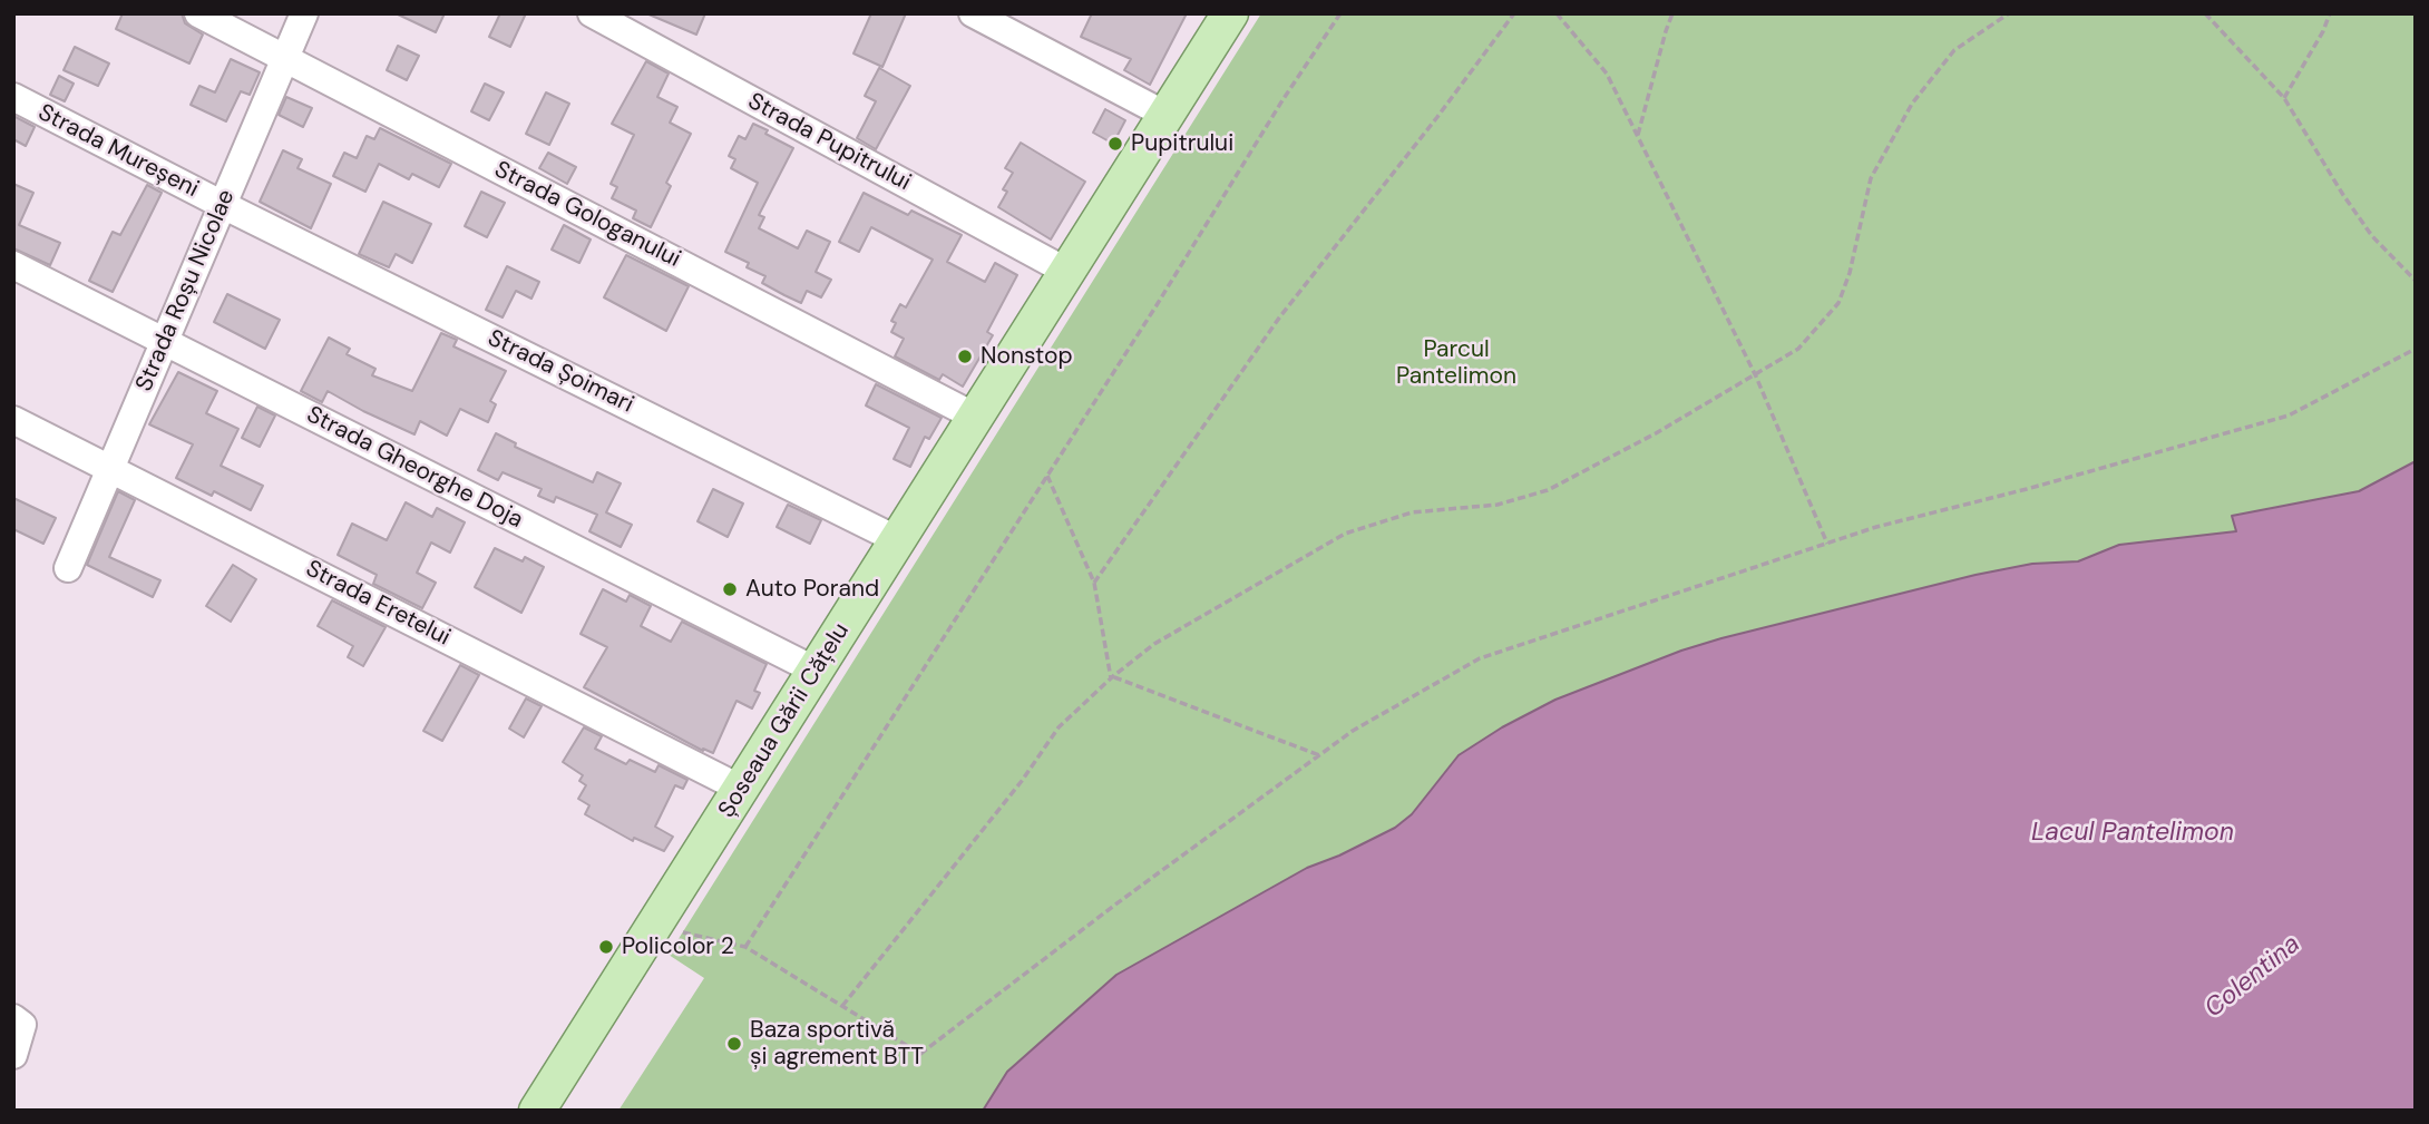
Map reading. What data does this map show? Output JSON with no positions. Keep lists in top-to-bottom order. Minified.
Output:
{"streets":{"main road":["Șoseaua Gării Cățelu"],"street":["Strada Pupitrului","Strada Mureșeni","Strada Gologanului","Strada Roșu Nicolae","Strada Șoimari","Strada Gheorghe Doja","Strada Eretelui"]},"crossings":[["Strada Pupitrului","Șoseaua Gării Cățelu"],["Strada Mureșeni","Strada Roșu Nicolae"],["Strada Mureșeni","Strada Șoimari"],["Strada Gologanului","Strada Roșu Nicolae"],["Strada Gologanului","Șoseaua Gării Cățelu"],["Strada Roșu Nicolae","Strada Șoimari"],["Strada Roșu Nicolae","Strada Gheorghe Doja"],["Strada Roșu Nicolae","Strada Eretelui"],["Strada Șoimari","Șoseaua Gării Cățelu"],["Strada Gheorghe Doja","Șoseaua Gării Cățelu"],["Strada Eretelui","Șoseaua Gării Cățelu"]],"water":["Lacul Pantelimon","Colentina"],"parks":["Parcul Pantelimon"],"places":["Pupitrului","Nonstop","Auto Porand","Policolor 2","Baza sportivă și agrement BTT"]}
